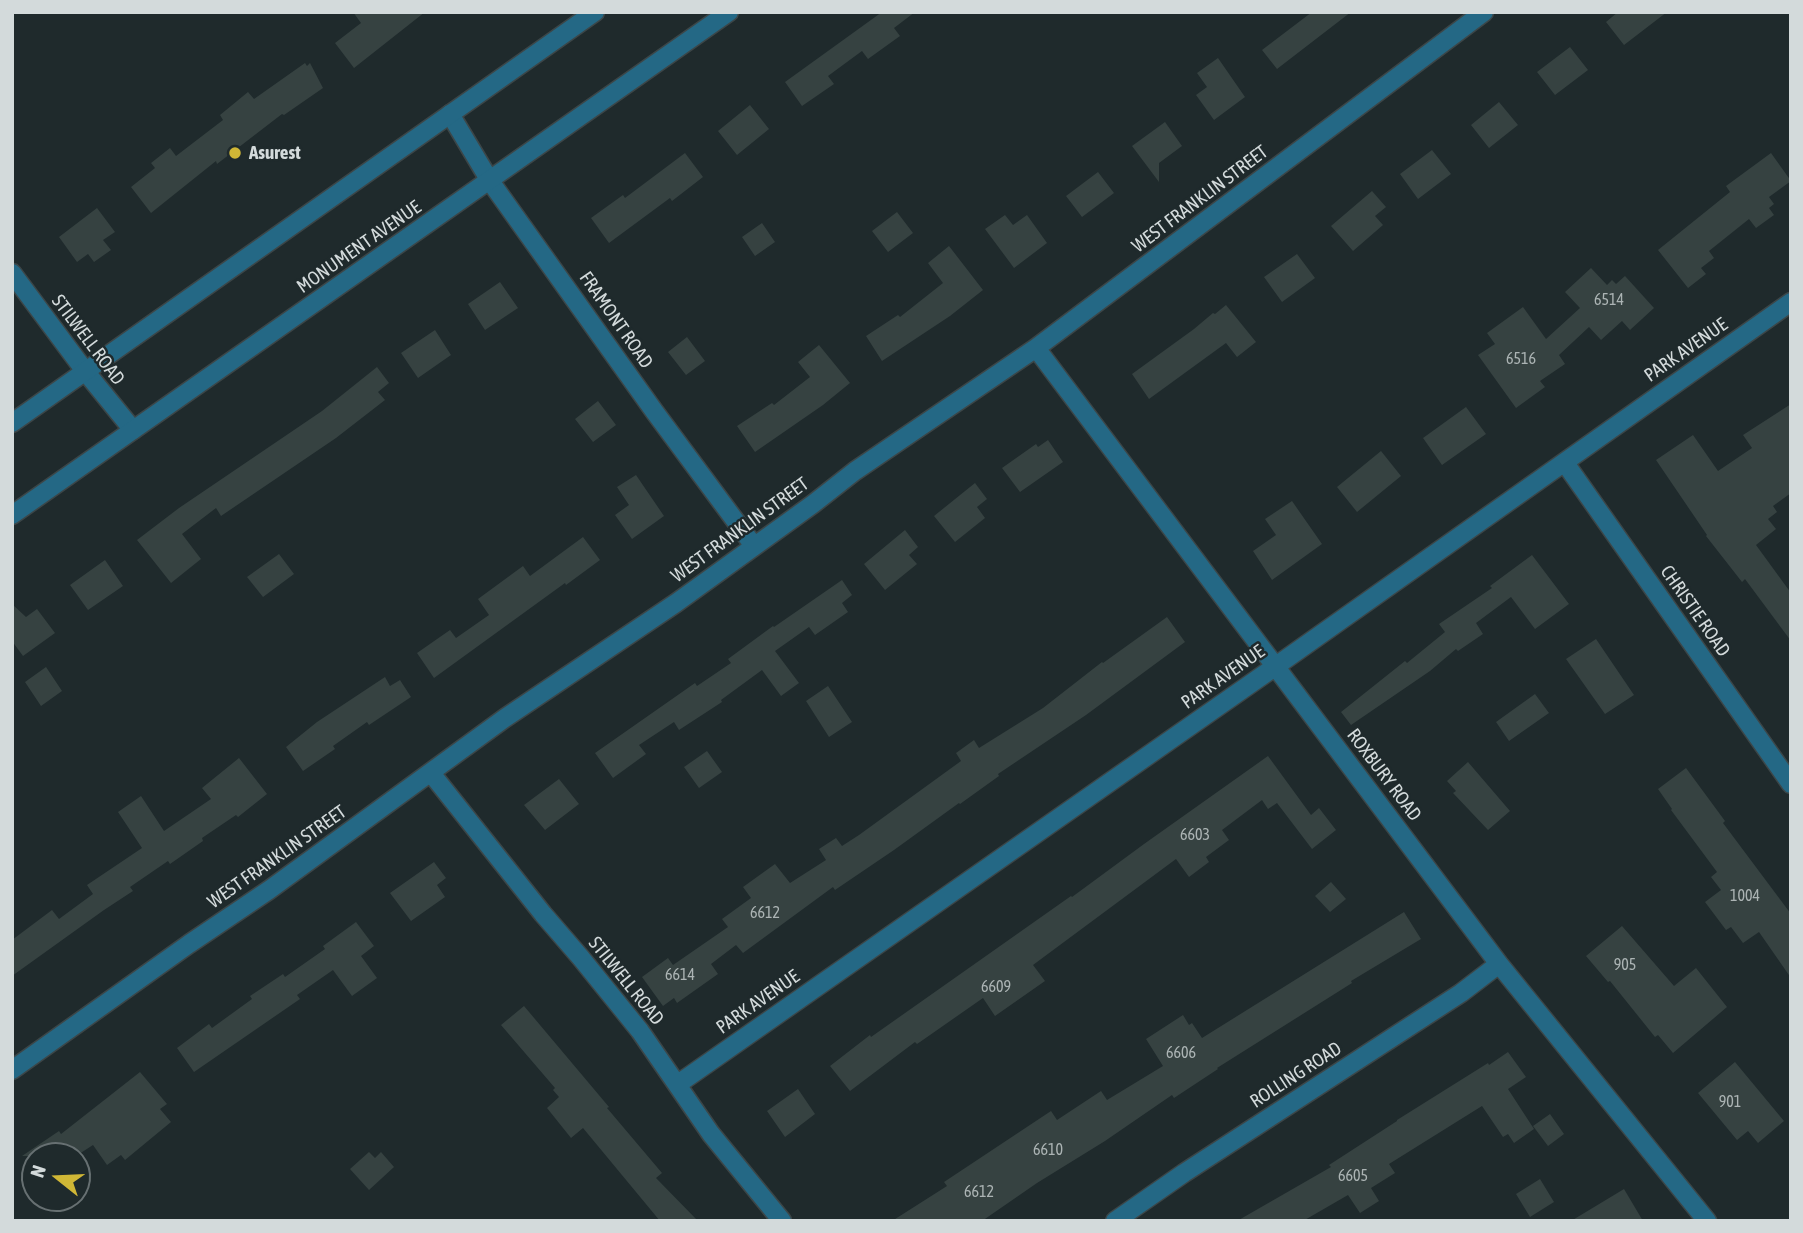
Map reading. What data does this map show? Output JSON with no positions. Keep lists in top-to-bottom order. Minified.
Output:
{"streets":{"street":["WEST FRANKLIN STREET","MONUMENT AVENUE","FRAMONT ROAD","STILWELL ROAD","PARK AVENUE","CHRISTIE ROAD","ROXBURY ROAD","ROLLING ROAD"]},"crossings":[["WEST FRANKLIN STREET","FRAMONT ROAD"],["WEST FRANKLIN STREET","STILWELL ROAD"],["WEST FRANKLIN STREET","ROXBURY ROAD"],["MONUMENT AVENUE","FRAMONT ROAD"],["MONUMENT AVENUE","STILWELL ROAD"],["STILWELL ROAD","PARK AVENUE"],["PARK AVENUE","CHRISTIE ROAD"],["PARK AVENUE","ROXBURY ROAD"],["ROXBURY ROAD","ROLLING ROAD"]],"places":["Asurest"],"house_numbers":["6514","6516","6603","1004","6612","905","6614","6609","6606","901","6610","6605","6612"],"north":"left"}
